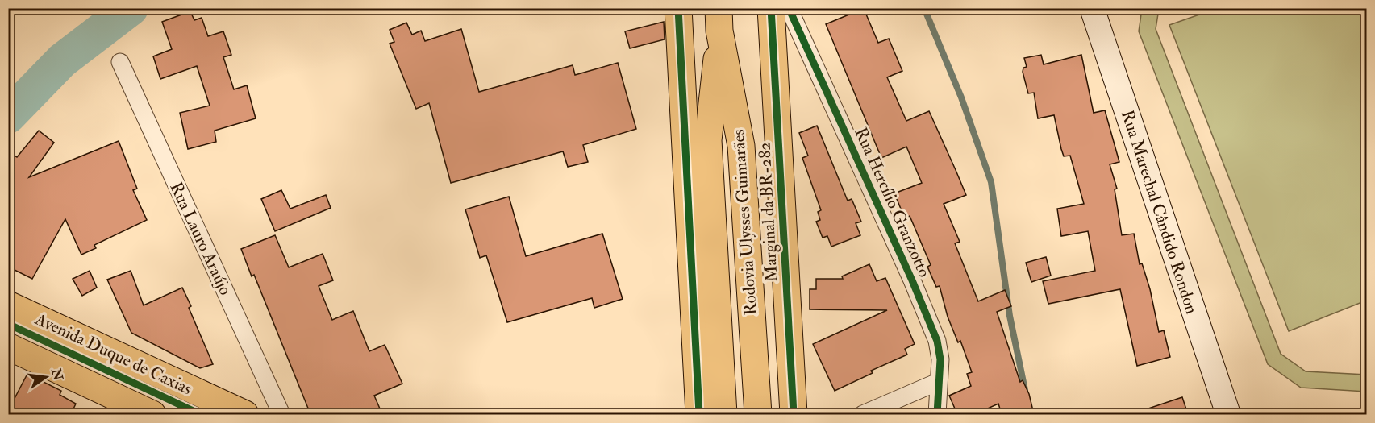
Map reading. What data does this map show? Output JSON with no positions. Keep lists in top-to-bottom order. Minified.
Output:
{"streets":{"main road":["Marginal da BR-282","Rodovia Ulysses Guimarães","Avenida Duque de Caxias"],"street":["Rua Hercílio Granzotto","Rua Marechal Cândido Rondon","Rua Lauro Araújo"]},"north":"right"}
